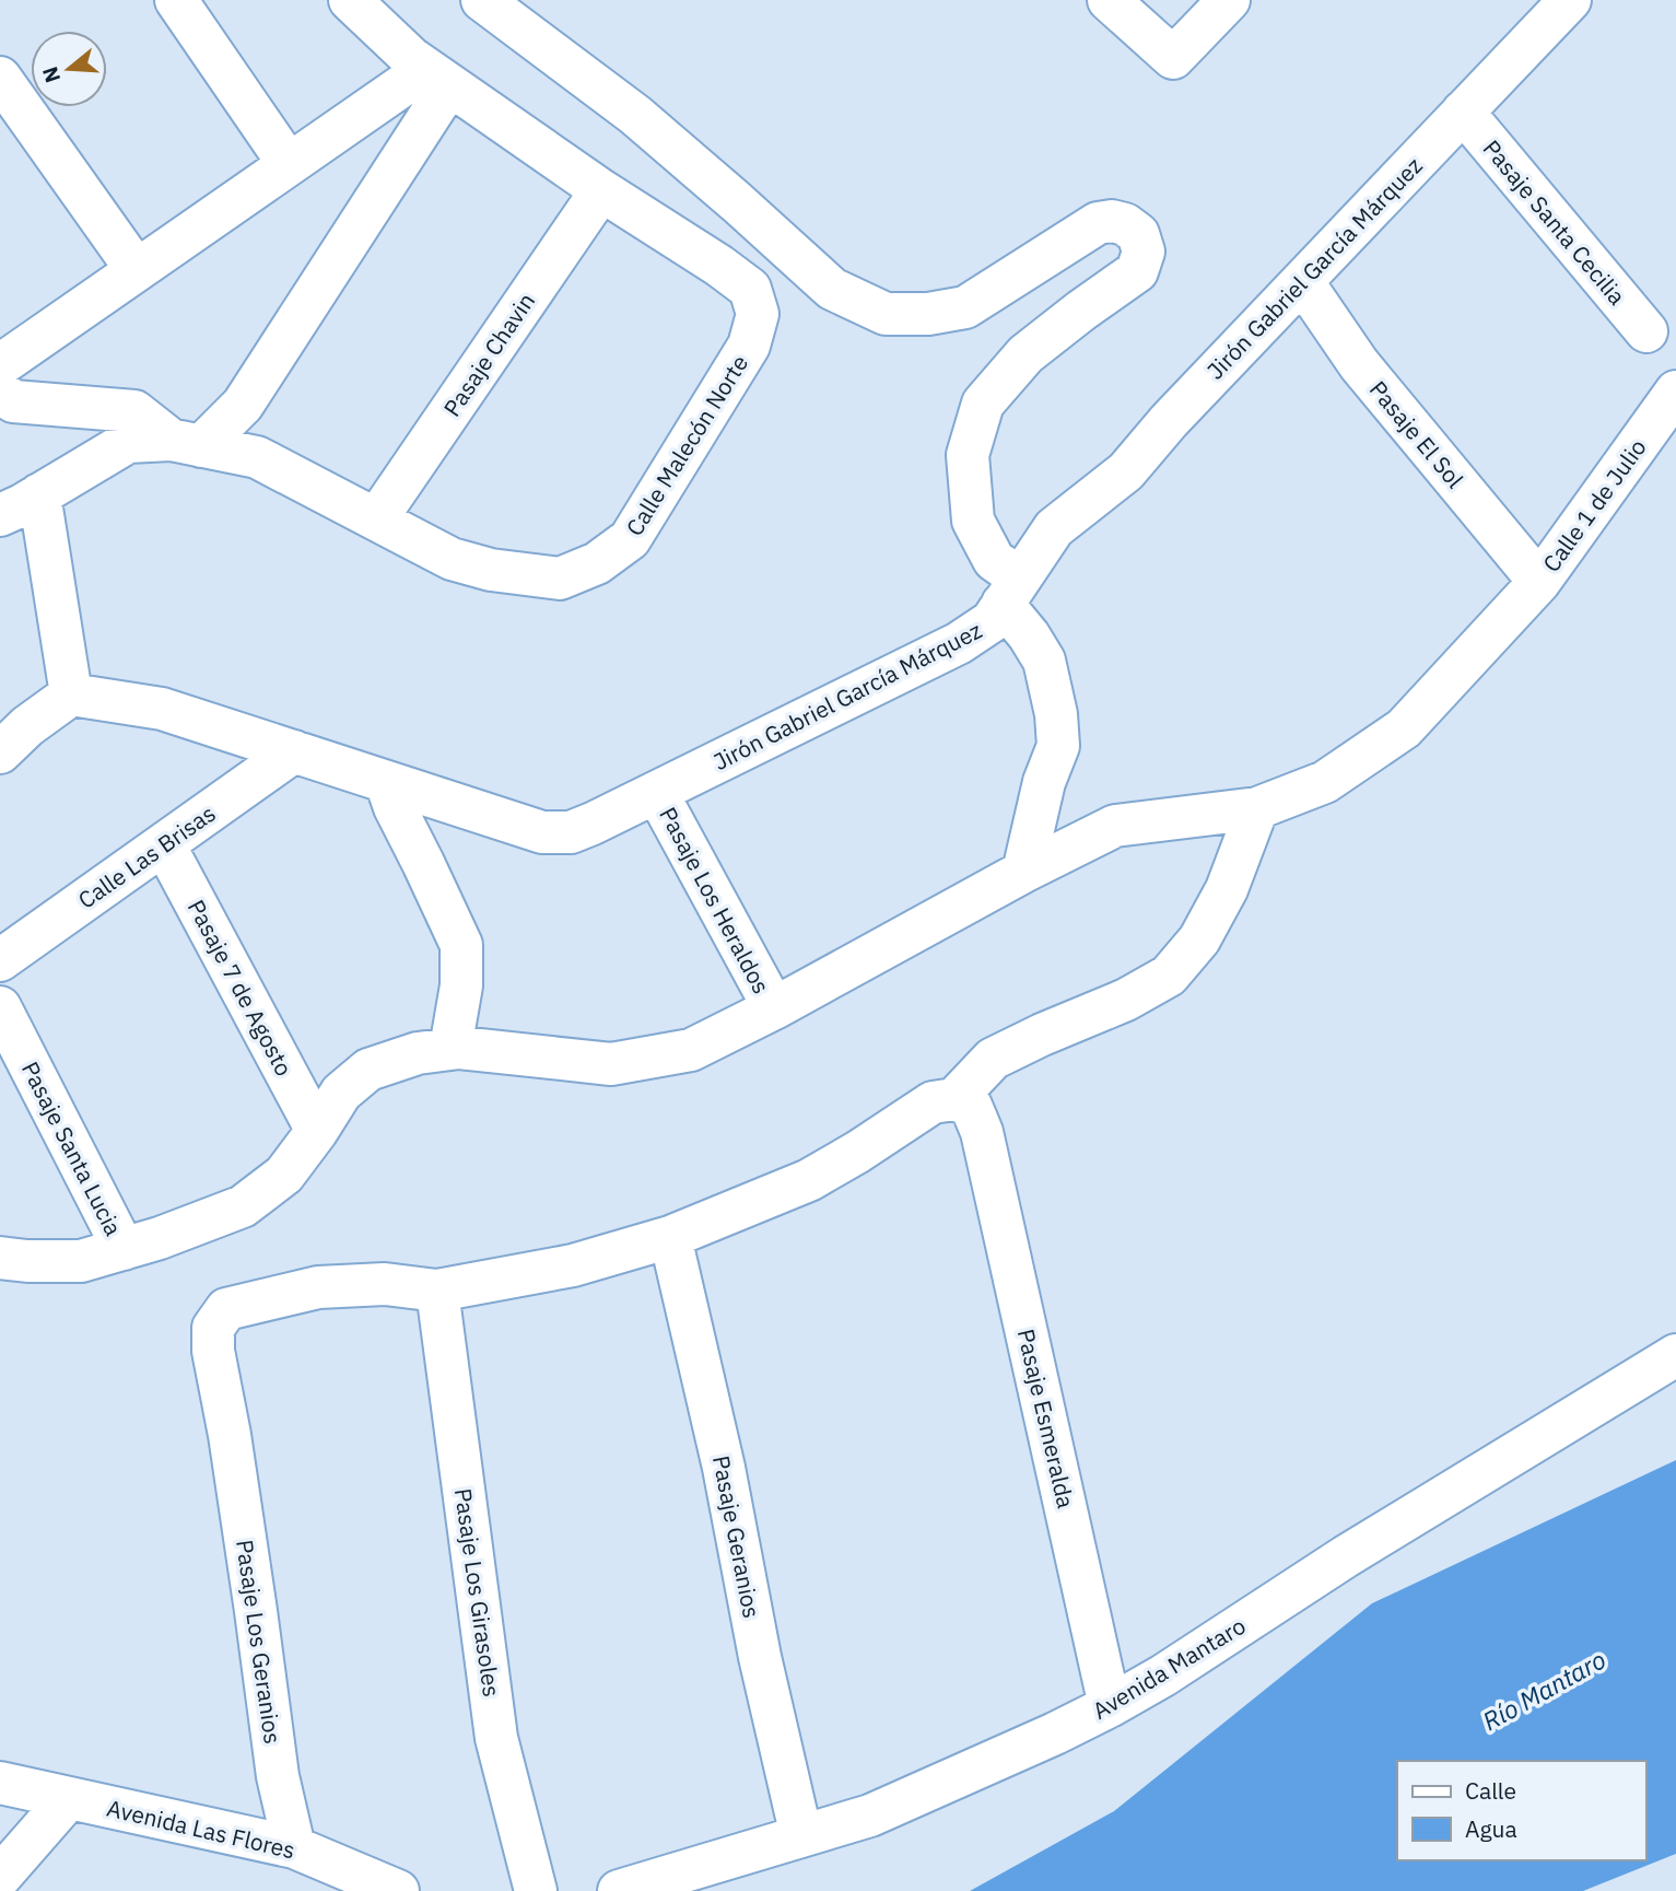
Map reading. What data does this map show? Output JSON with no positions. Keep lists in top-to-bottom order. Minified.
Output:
{"streets":{"street":["Pasaje Santa Cecilia","Jirón Gabriel García Márquez","Pasaje Chavin","Pasaje El Sol","Calle Malecón Norte","Calle 1 de Julio","Calle Las Brisas","Pasaje Los Heraldos","Pasaje 7 de Agosto","Pasaje Santa Lucia","Pasaje Esmeralda","Pasaje Geranios","Pasaje Los Girasoles","Pasaje Los Geranios","Avenida Mantaro","Avenida Las Flores"]},"crossings":[["Pasaje Santa Cecilia","Jirón Gabriel García Márquez"],["Jirón Gabriel García Márquez","Pasaje El Sol"],["Jirón Gabriel García Márquez","Calle Las Brisas"],["Jirón Gabriel García Márquez","Pasaje Los Heraldos"],["Pasaje Chavin","Calle Malecón Norte"],["Pasaje El Sol","Calle 1 de Julio"],["Calle 1 de Julio","Pasaje Los Heraldos"],["Calle 1 de Julio","Pasaje 7 de Agosto"],["Calle 1 de Julio","Pasaje Santa Lucia"],["Calle Las Brisas","Pasaje 7 de Agosto"],["Pasaje Esmeralda","Pasaje Los Geranios"],["Pasaje Esmeralda","Avenida Mantaro"],["Pasaje Geranios","Pasaje Los Geranios"],["Pasaje Geranios","Avenida Mantaro"],["Pasaje Los Girasoles","Pasaje Los Geranios"],["Pasaje Los Geranios","Avenida Las Flores"]],"water":["Río Mantaro"],"legend":["Calle","Agua"],"north":"left"}
